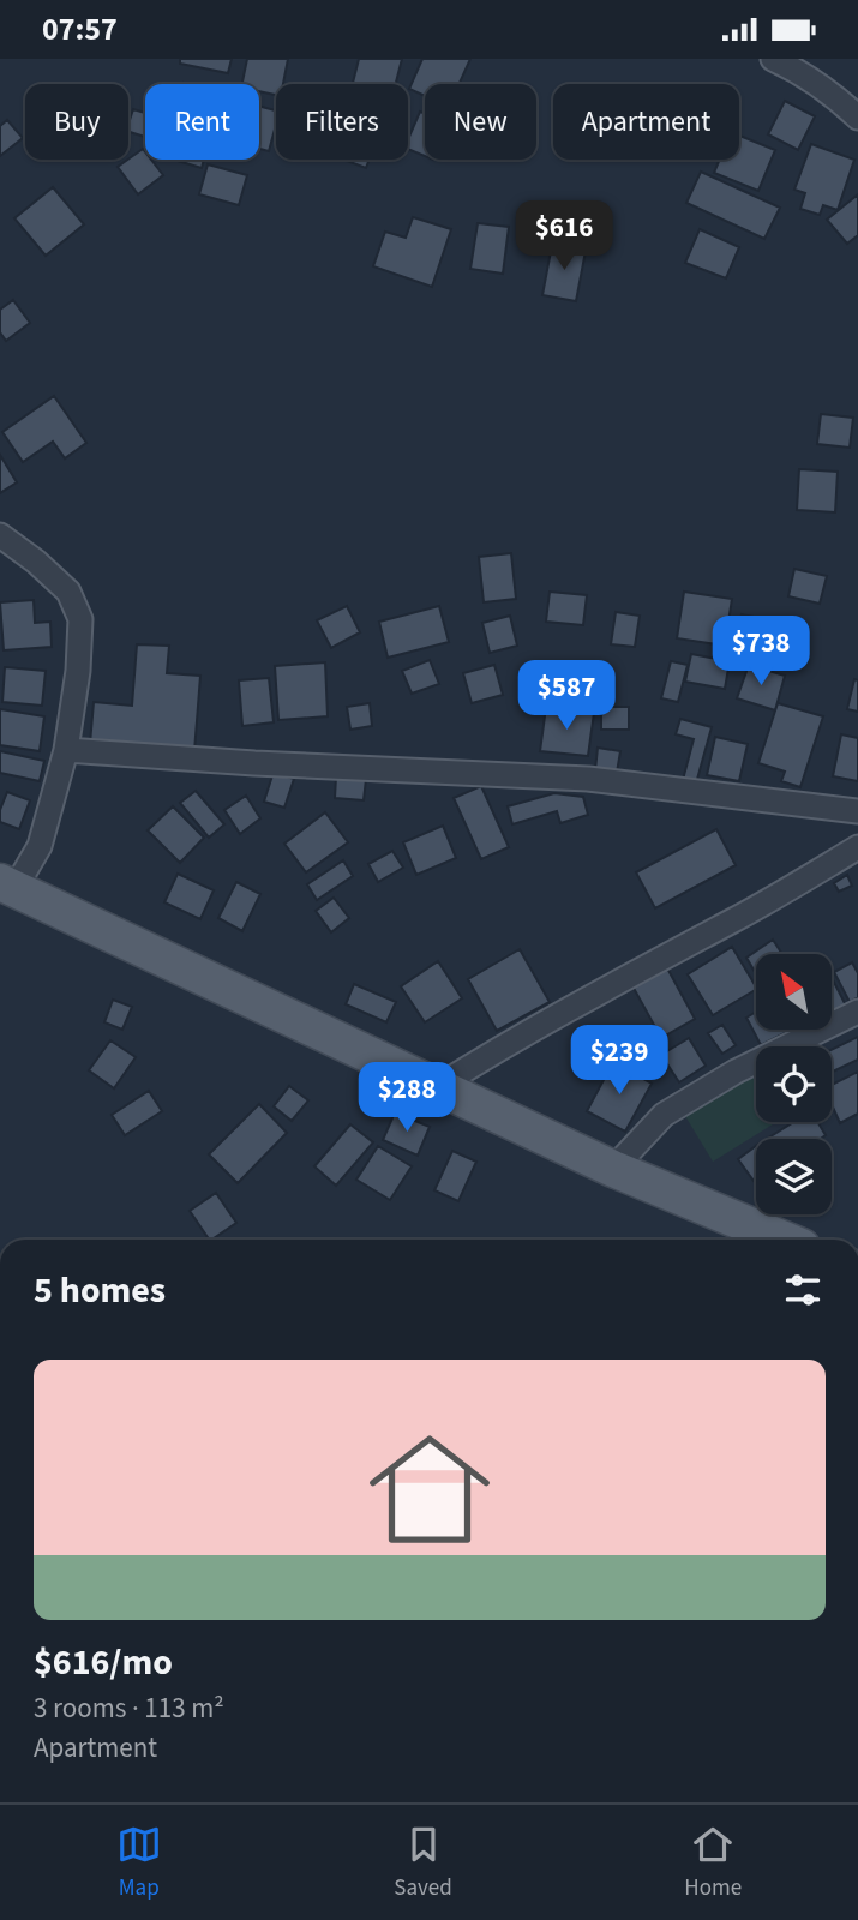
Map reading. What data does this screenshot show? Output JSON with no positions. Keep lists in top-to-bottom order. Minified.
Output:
{"north":"top left","page":{"status":"07:57","chip":["Buy","Rent","Filters","New","Apartment"],"price":["$616","$738","$587","$239","$288"],"heading":"5 homes","list":[{"name":"$616/mo","note":"3 rooms · 113 m² · Apartment"}],"tabs":["Map","Saved","Home"]}}
